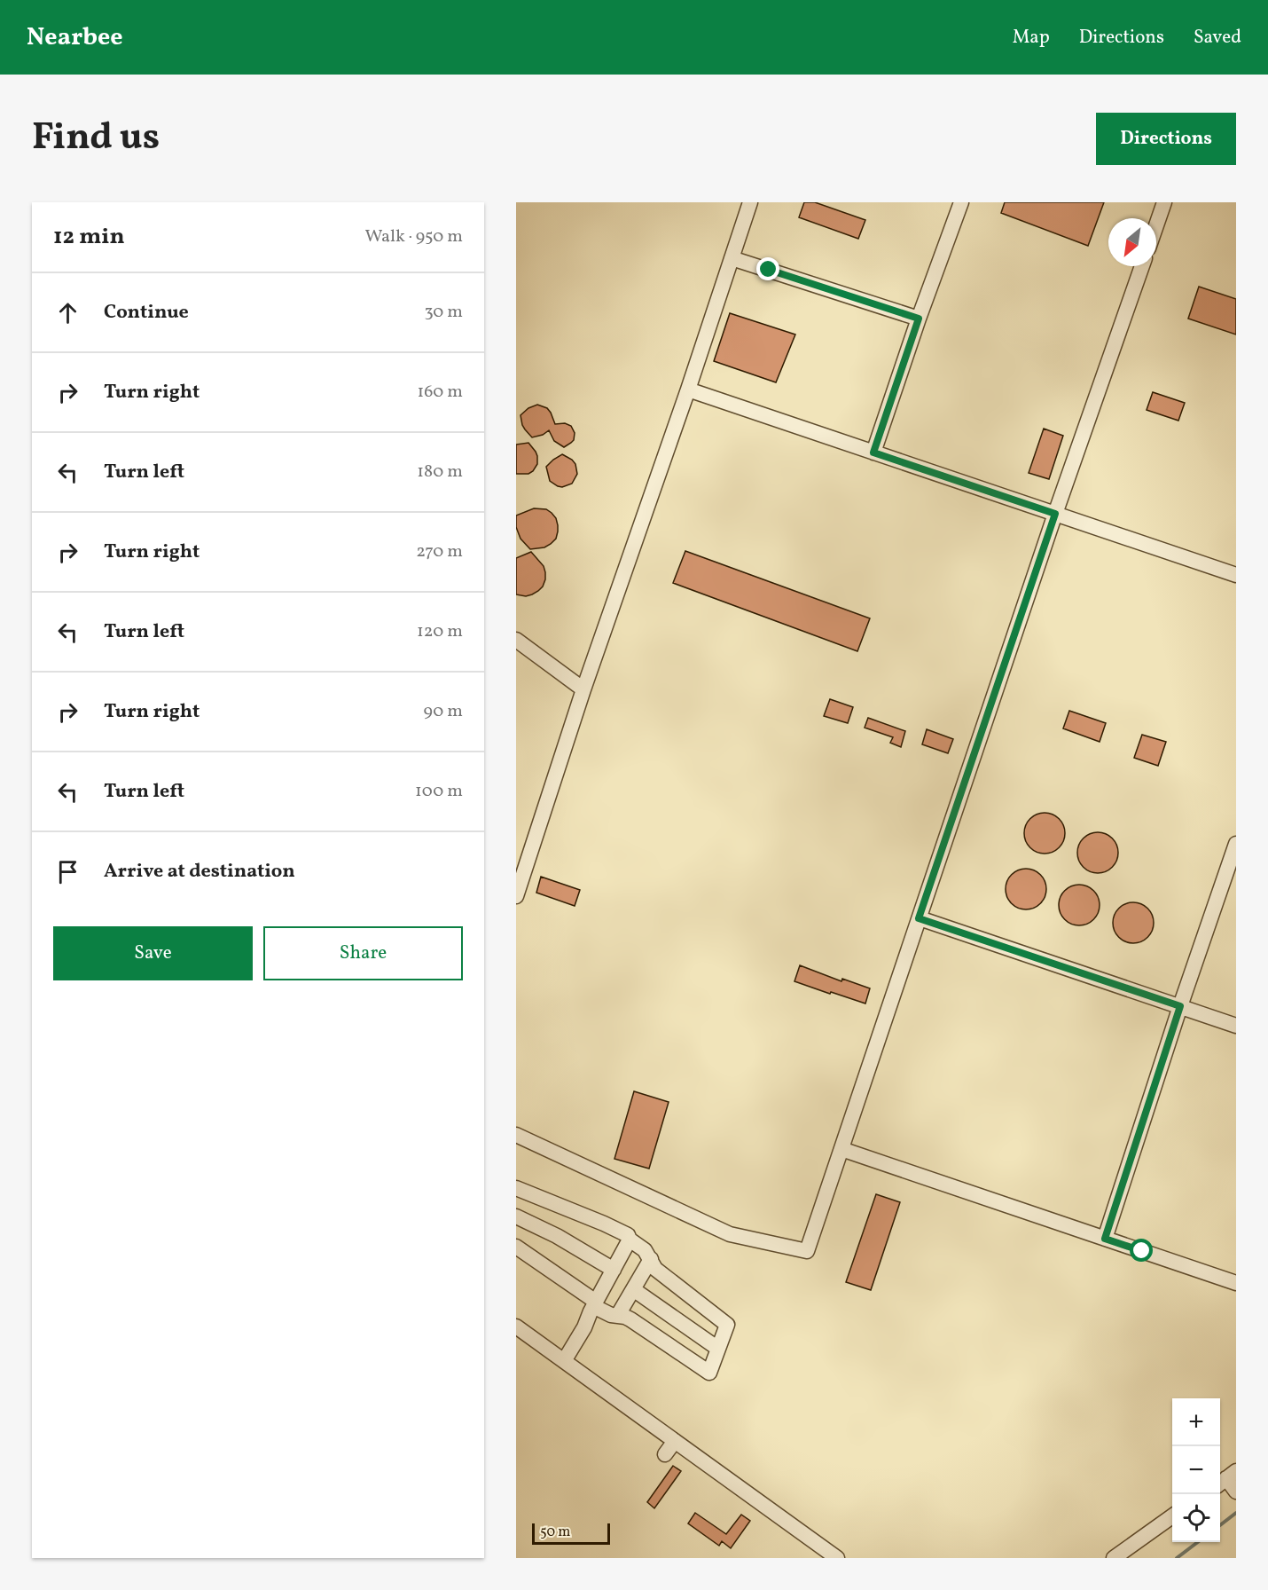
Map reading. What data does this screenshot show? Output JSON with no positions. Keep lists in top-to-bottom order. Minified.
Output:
{"scale_bar":"50 m","north":"bottom left","page":{"header":"Nearbee","nav":["Map","Directions","Saved"],"title":"Find us","buttons":["Directions",["Save","Share"]],"heading":["12 min","Walk · 950 m"],"list":[["Continue","30 m"],["Turn right","160 m"],["Turn left","180 m"],["Turn right","270 m"],["Turn left","120 m"],["Turn right","90 m"],["Turn left","100 m"],"Arrive at destination"],"map_buttons":["+","−"],"scale":"50 m"}}
